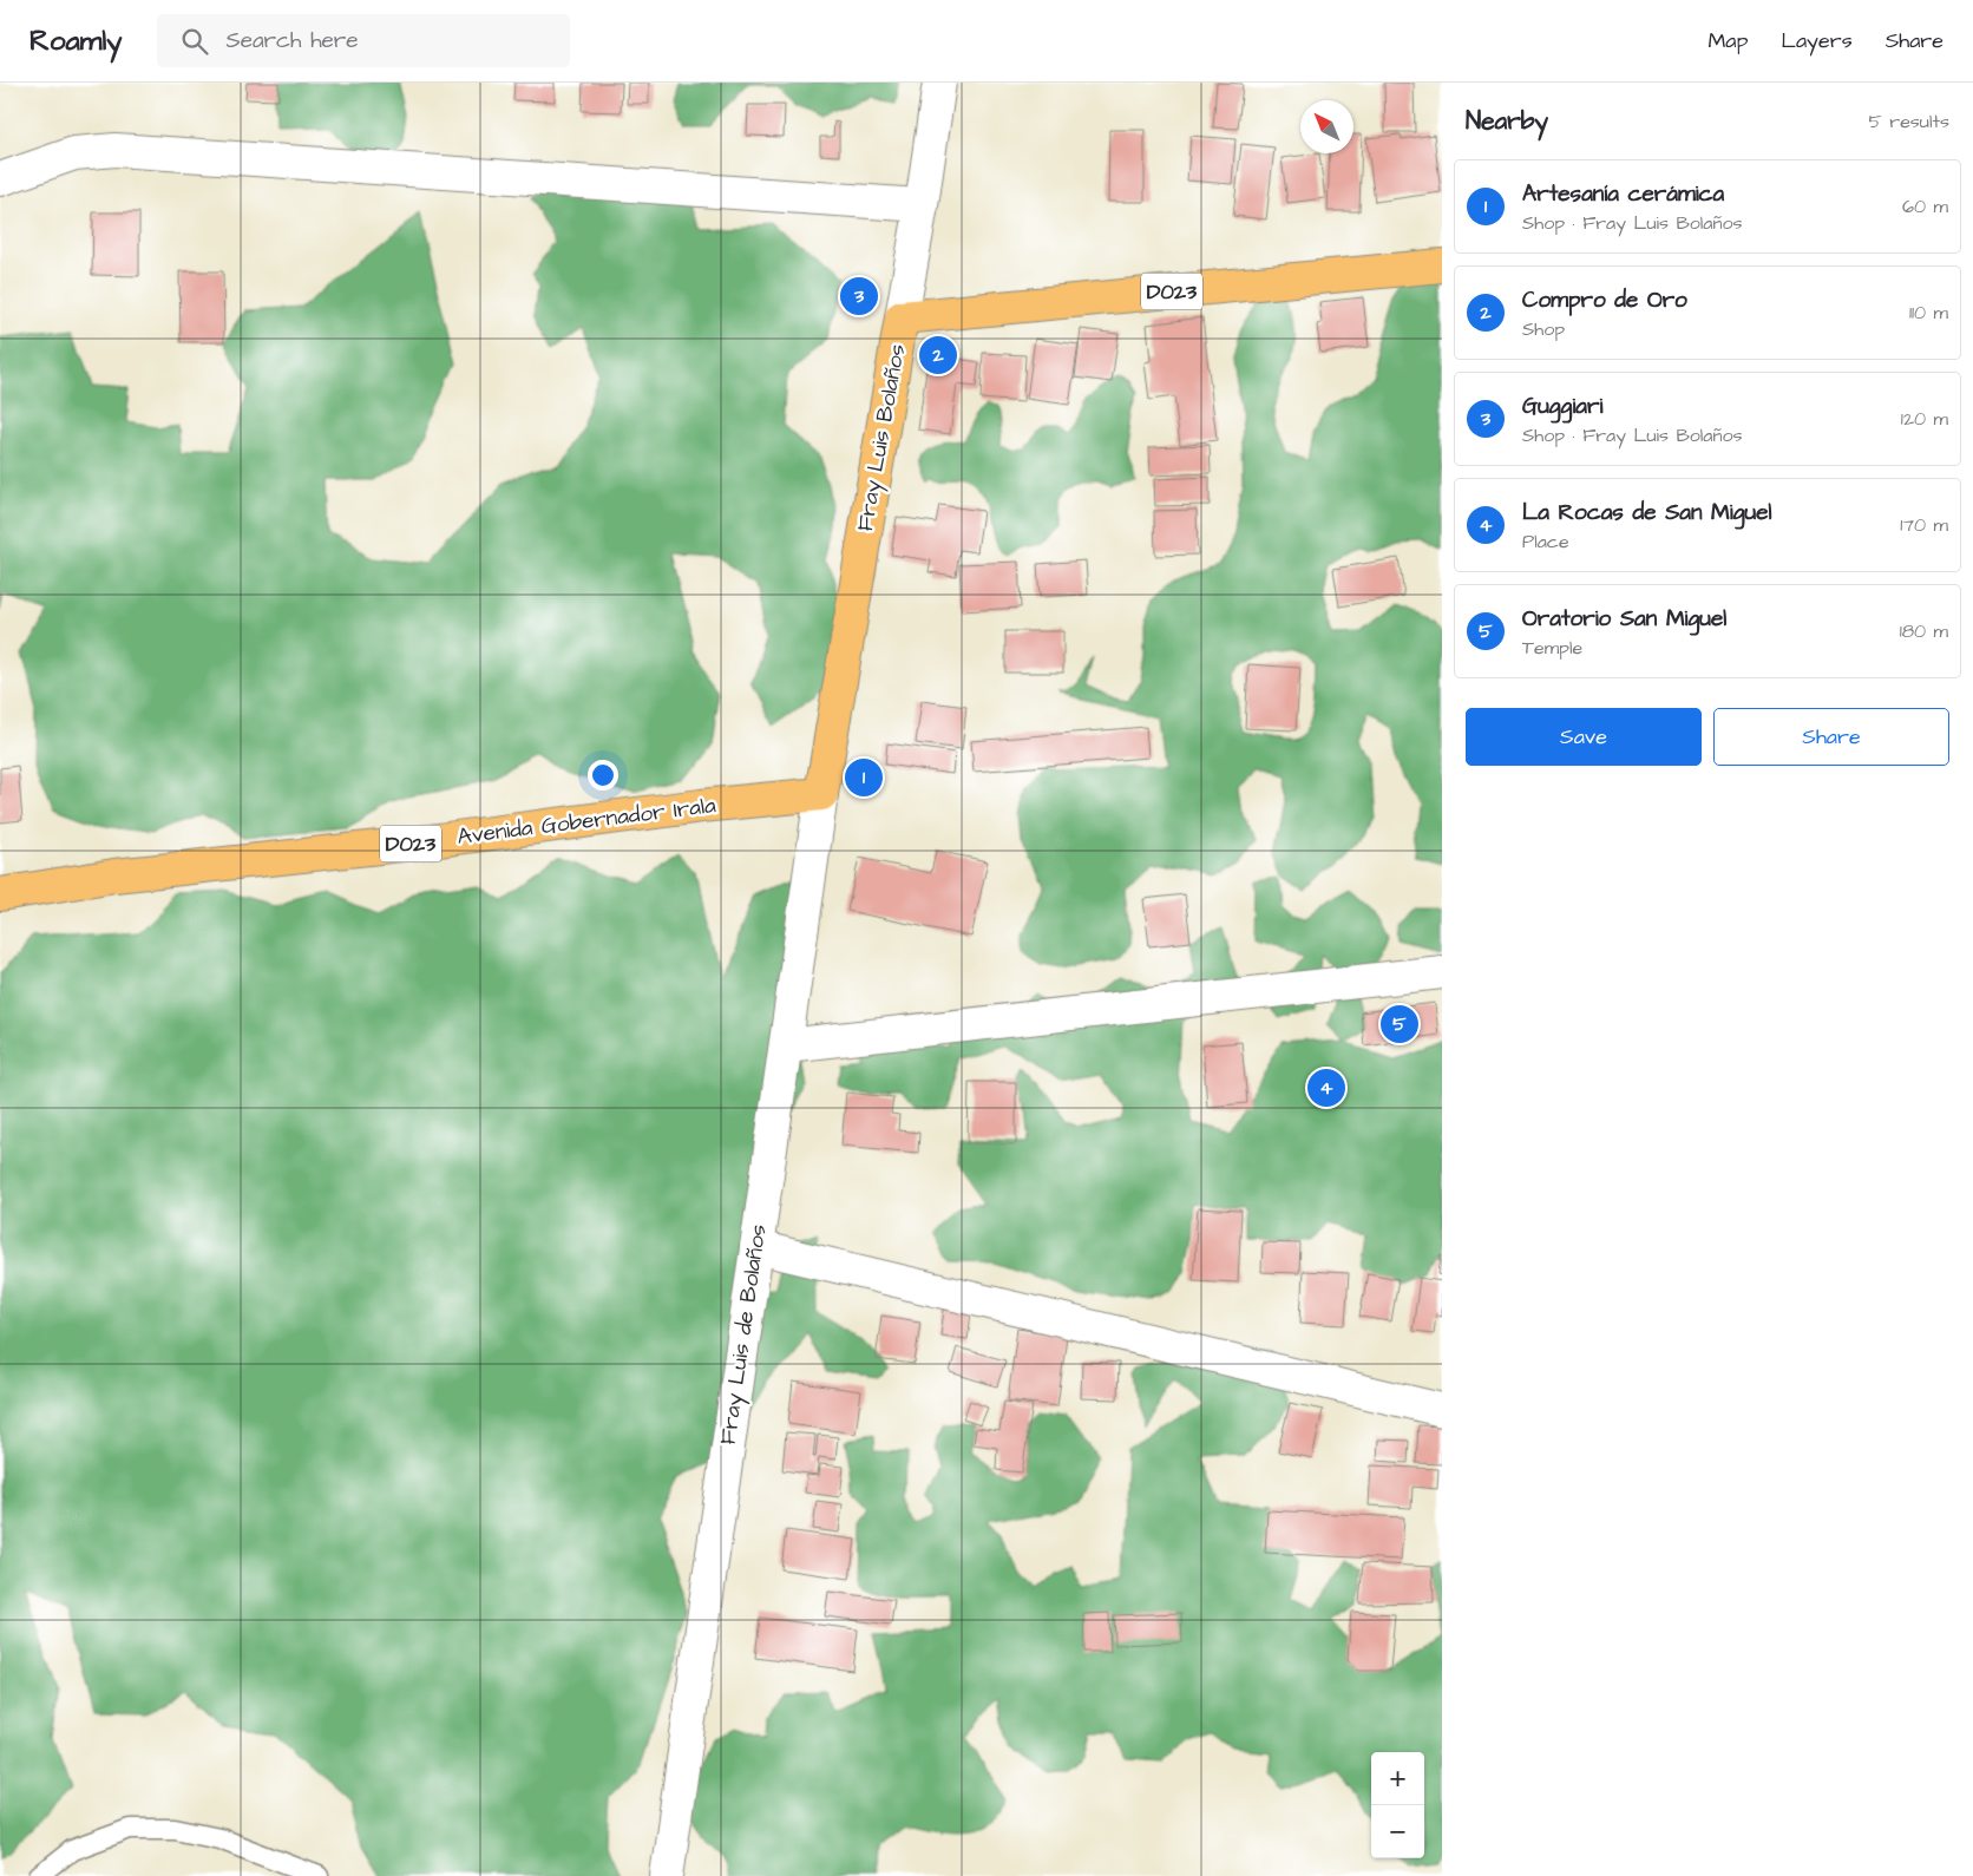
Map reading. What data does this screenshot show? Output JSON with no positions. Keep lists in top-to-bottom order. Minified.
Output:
{"streets":{"main road":["D023","Fray Luis Bolaños","Avenida Gobernador Irala"],"street":["Fray Luis de Bolaños"]},"crossings":[["D023","Fray Luis Bolaños"],["Fray Luis Bolaños","Avenida Gobernador Irala"],["Fray Luis Bolaños","Fray Luis de Bolaños"],["Avenida Gobernador Irala","Fray Luis de Bolaños"]],"north":"top left","page":{"header":"Roamly","search":"Search here","nav":["Map","Layers","Share"],"heading":["Nearby","5 results"],"list":[{"mark":"1","name":"Artesanía cerámica","note":"Shop · Fray Luis Bolaños","value":"60 m"},{"mark":"2","name":"Compro de Oro","note":"Shop","value":"110 m"},{"mark":"3","name":"Guggiari","note":"Shop · Fray Luis Bolaños","value":"120 m"},{"mark":"4","name":"La Rocas de San Miguel","note":"Place","value":"170 m"},{"mark":"5","name":"Oratorio San Miguel","note":"Temple","value":"180 m"}],"pins":["3","2","1","5","4"],"buttons":["Save","Share"],"map_buttons":["+","−"]}}
